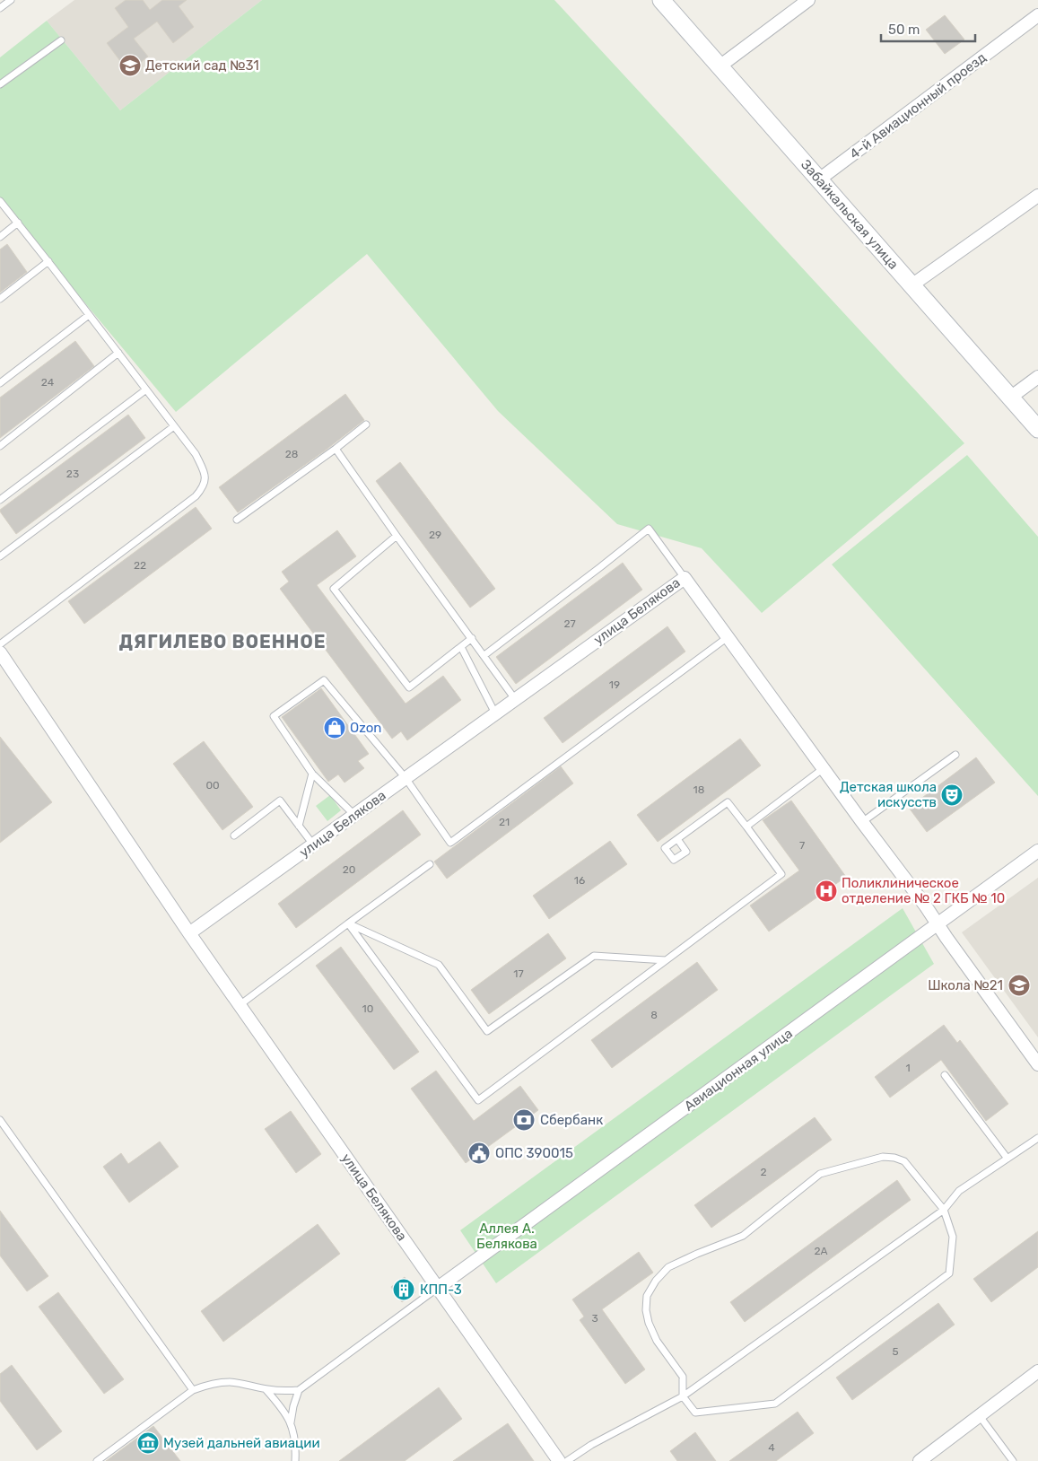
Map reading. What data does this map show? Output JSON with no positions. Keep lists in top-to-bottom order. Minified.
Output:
{"streets":{"street":["4-й Авиационный проезд","Забайкальская улица","улица Белякова","Авиационная улица"]},"crossings":[["4-й Авиационный проезд","Забайкальская улица"],["улица Белякова","Авиационная улица"]],"districts":["ДЯГИЛЕВО ВОЕННОЕ"],"parks":["Аллея А. Белякова"],"places":{"school or university":["Детский сад №31","Школа №21"],"shop":["Ozon"],"theatre":["Детская школа искусств"],"hospital":["Поликлиническое отделение № 2 ГКБ № 10"],"bank":["Сбербанк"],"public building":["ОПС 390015"],"building":["КПП-3"],"museum":["Музей дальней авиации"]},"house_numbers":["24","28","23","29","22","27","19","00","18","21","7","20","16","17","10","8","1","2","2А","3","5","4"],"scale_bar":"50 m"}
